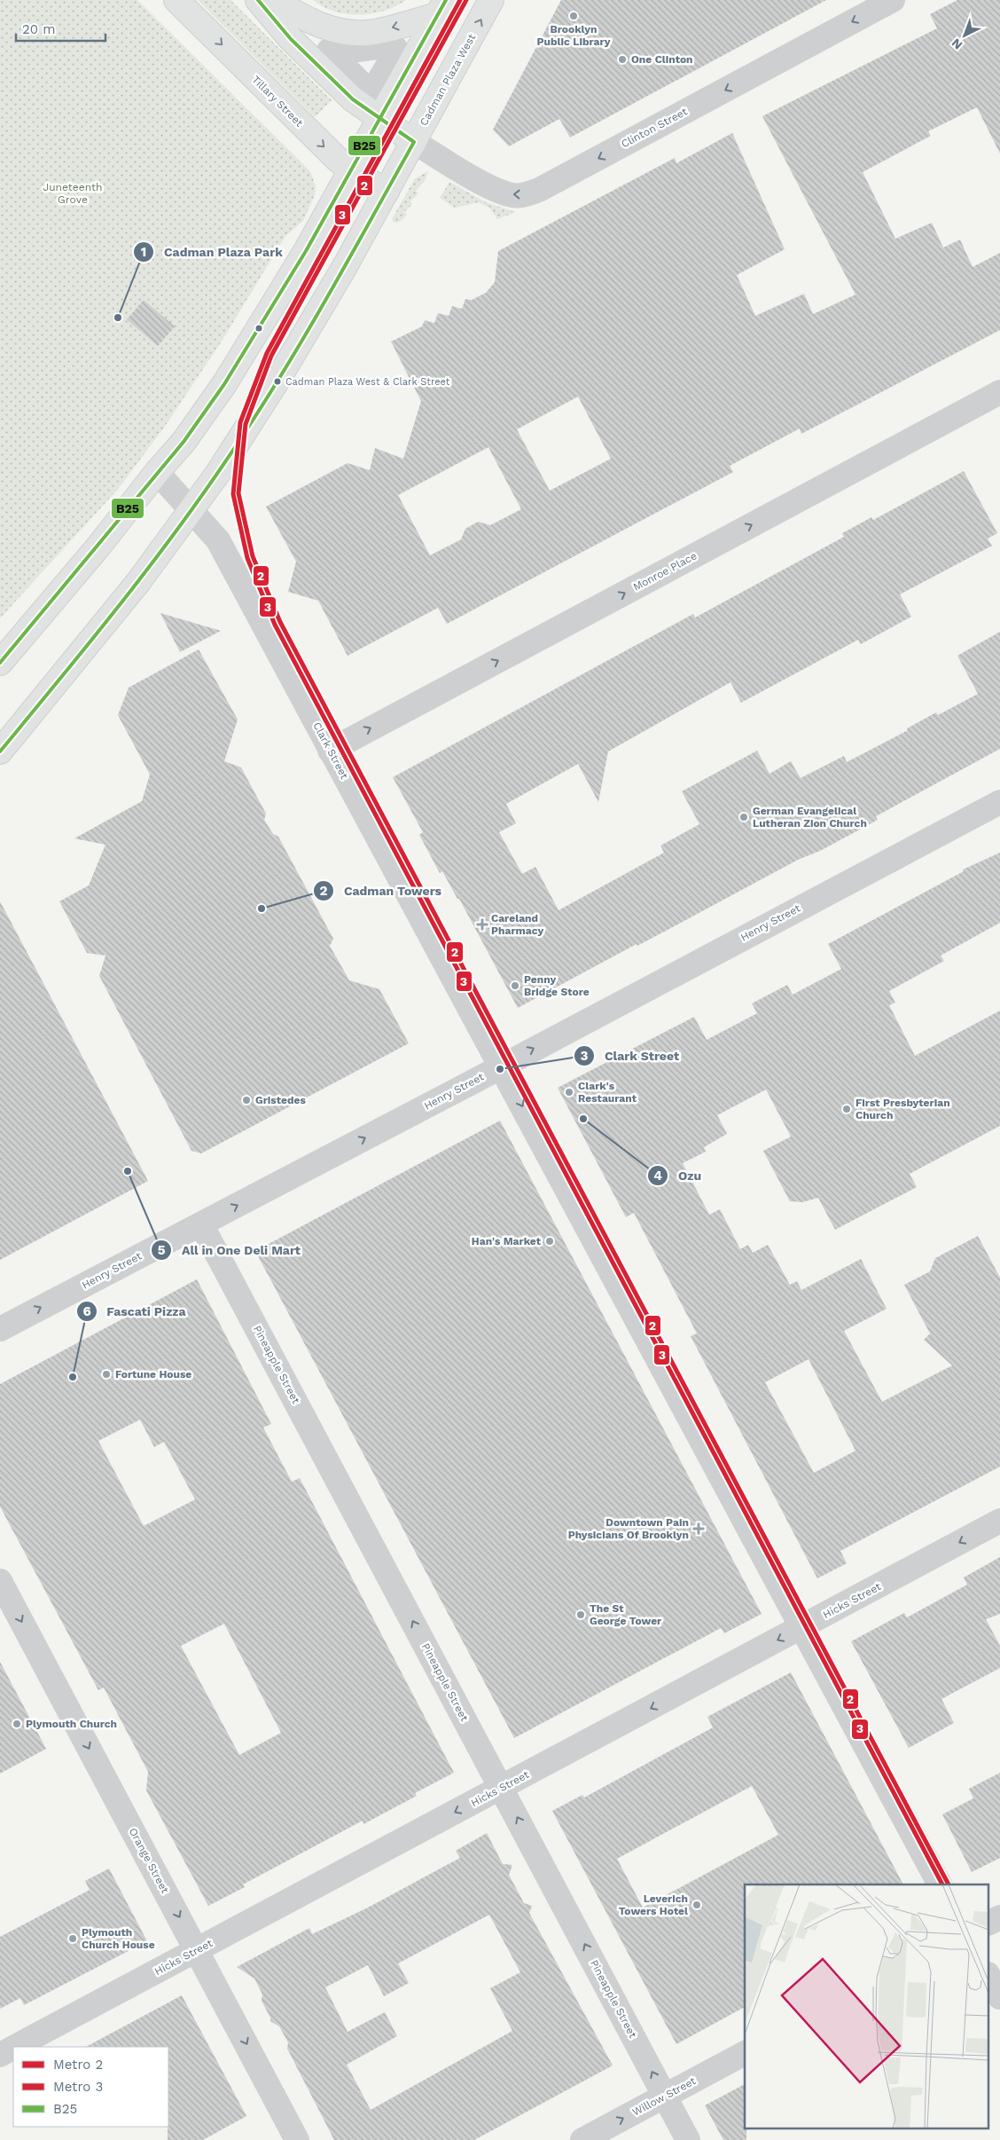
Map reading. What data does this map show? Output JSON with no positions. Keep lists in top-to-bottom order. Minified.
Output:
{"streets":{"main road":["Cadman Plaza West","Tillary Street"],"street":["Clinton Street","Monroe Place","Clark Street","Henry Street","Pineapple Street","Hicks Street","Orange Street","Willow Street"]},"crossings":[["Cadman Plaza West","Tillary Street"],["Cadman Plaza West","Clinton Street"],["Cadman Plaza West","Clark Street"],["Monroe Place","Clark Street"],["Clark Street","Henry Street"],["Clark Street","Hicks Street"],["Henry Street","Pineapple Street"],["Pineapple Street","Hicks Street"],["Pineapple Street","Willow Street"],["Hicks Street","Orange Street"]],"one_way":["Clinton Street","Monroe Place","Clark Street","Henry Street","Pineapple Street","Hicks Street","Orange Street","Willow Street"],"parks":["Juneteenth Grove"],"places":{"other":["Brooklyn Public Library","One Clinton","Cadman Plaza Park","Cadman Plaza West & Clark Street","German Evangelical Lutheran Zion Church","Cadman Towers","Penny Bridge Store","Clark Street","Clark's Restaurant","Gristedes","First Presbyterian Church","Ozu","All in One Deli Mart","Han's Market","Fortune House","Fascati Pizza","The St George Tower","Plymouth Church","Leverich Towers Hotel","Plymouth Church House"],"health":["Careland Pharmacy","Downtown Pain Physicians Of Brooklyn"]},"lines":["metro line 2","metro line 3","transit line B25"],"legend":["Metro 2","Metro 3","B25"],"scale_bar":"20 m","north":"bottom left"}
